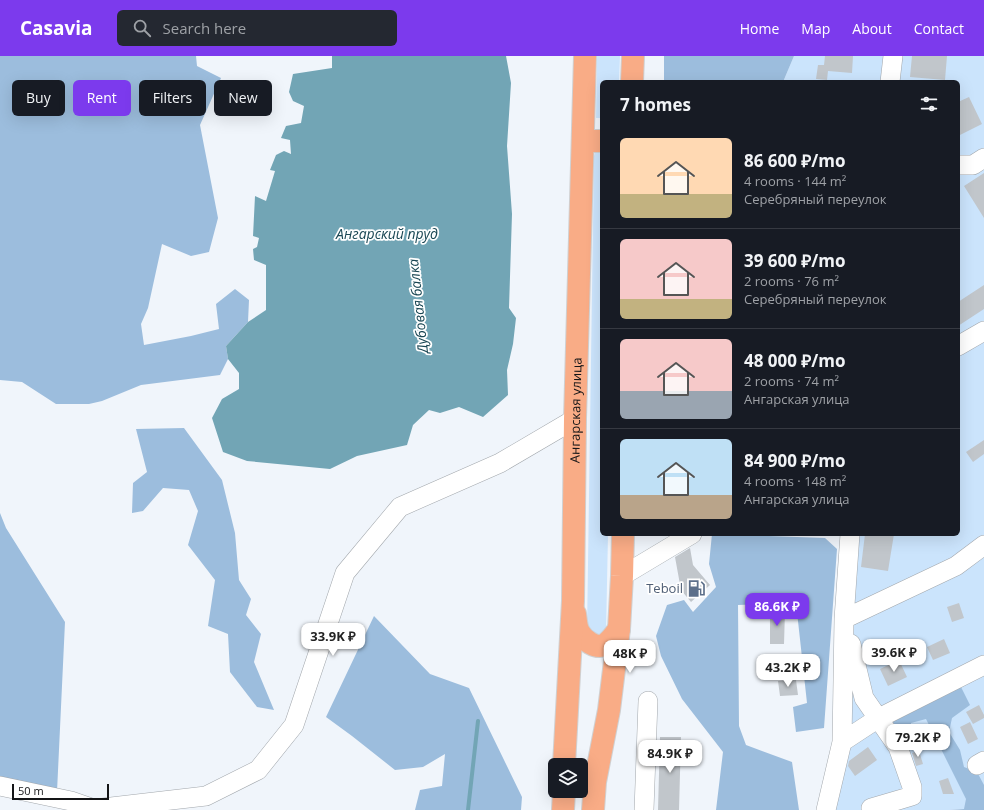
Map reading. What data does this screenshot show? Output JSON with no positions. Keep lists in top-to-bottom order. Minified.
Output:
{"streets":{"main road":["Ангарская улица"]},"water":["Ангарский пруд","Дубовая балка"],"places":{"fuel station":["Teboil"]},"scale_bar":"50 m","page":{"header":"Casavia","search":"Search here","nav":["Home","Map","About","Contact"],"chip":["Buy","Rent","Filters","New"],"heading":"7 homes","list":[{"name":"86 600 ₽/mo","note":"4 rooms · 144 m² · Серебряный переулок"},{"name":"39 600 ₽/mo","note":"2 rooms · 76 m² · Серебряный переулок"},{"name":"48 000 ₽/mo","note":"2 rooms · 74 m² · Ангарская улица"},{"name":"84 900 ₽/mo","note":"4 rooms · 148 m² · Ангарская улица"}],"price":["86.6K ₽","33.9K ₽","39.6K ₽","48K ₽","43.2K ₽","79.2K ₽","84.9K ₽"],"scale":"50 m"}}
